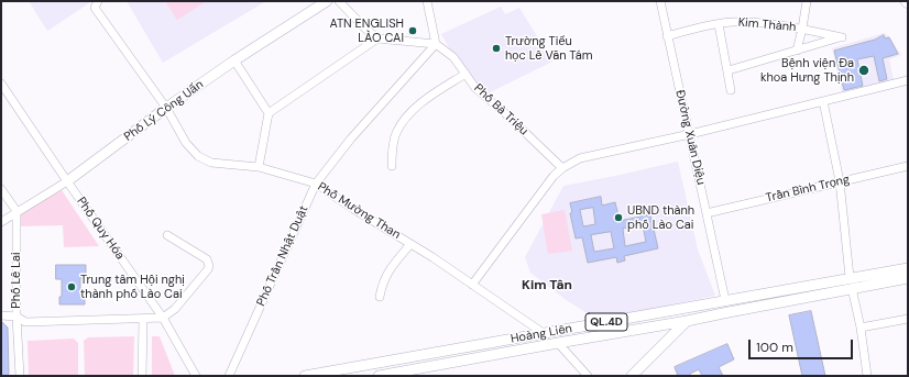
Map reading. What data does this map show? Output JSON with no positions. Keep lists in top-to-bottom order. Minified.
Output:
{"streets":{"main road":["Phố Lý Công Uẩn","QL.4D","Hoàng Liên"],"street":["Kim Thành","Phố Bà Triệu","Đường Xuân Diệu","Trần Bình Trọng","Phố Mường Than","Phố Quy Hóa","Phố Trần Nhật Duật","Phố Lê Lai"]},"crossings":[["Kim Thành","Đường Xuân Diệu"],["Phố Bà Triệu","Phố Trần Nhật Duật"],["Phố Lý Công Uẩn","Phố Mường Than"],["Phố Lý Công Uẩn","Phố Quy Hóa"],["Phố Lý Công Uẩn","Phố Lê Lai"],["Đường Xuân Diệu","Trần Bình Trọng"],["Đường Xuân Diệu","Hoàng Liên"],["Phố Mường Than","Phố Trần Nhật Duật"],["Phố Mường Than","Hoàng Liên"]],"districts":["Kim Tân"],"places":["ATN ENGLISH LÀO CAI","Trường Tiểu học Lê Văn Tám","Bệnh viện Đa khoa Hưng Thịnh","UBND thành phố Lào Cai","Trung tâm Hội nghị thành phố Lào Cai"],"scale_bar":"100 m"}
